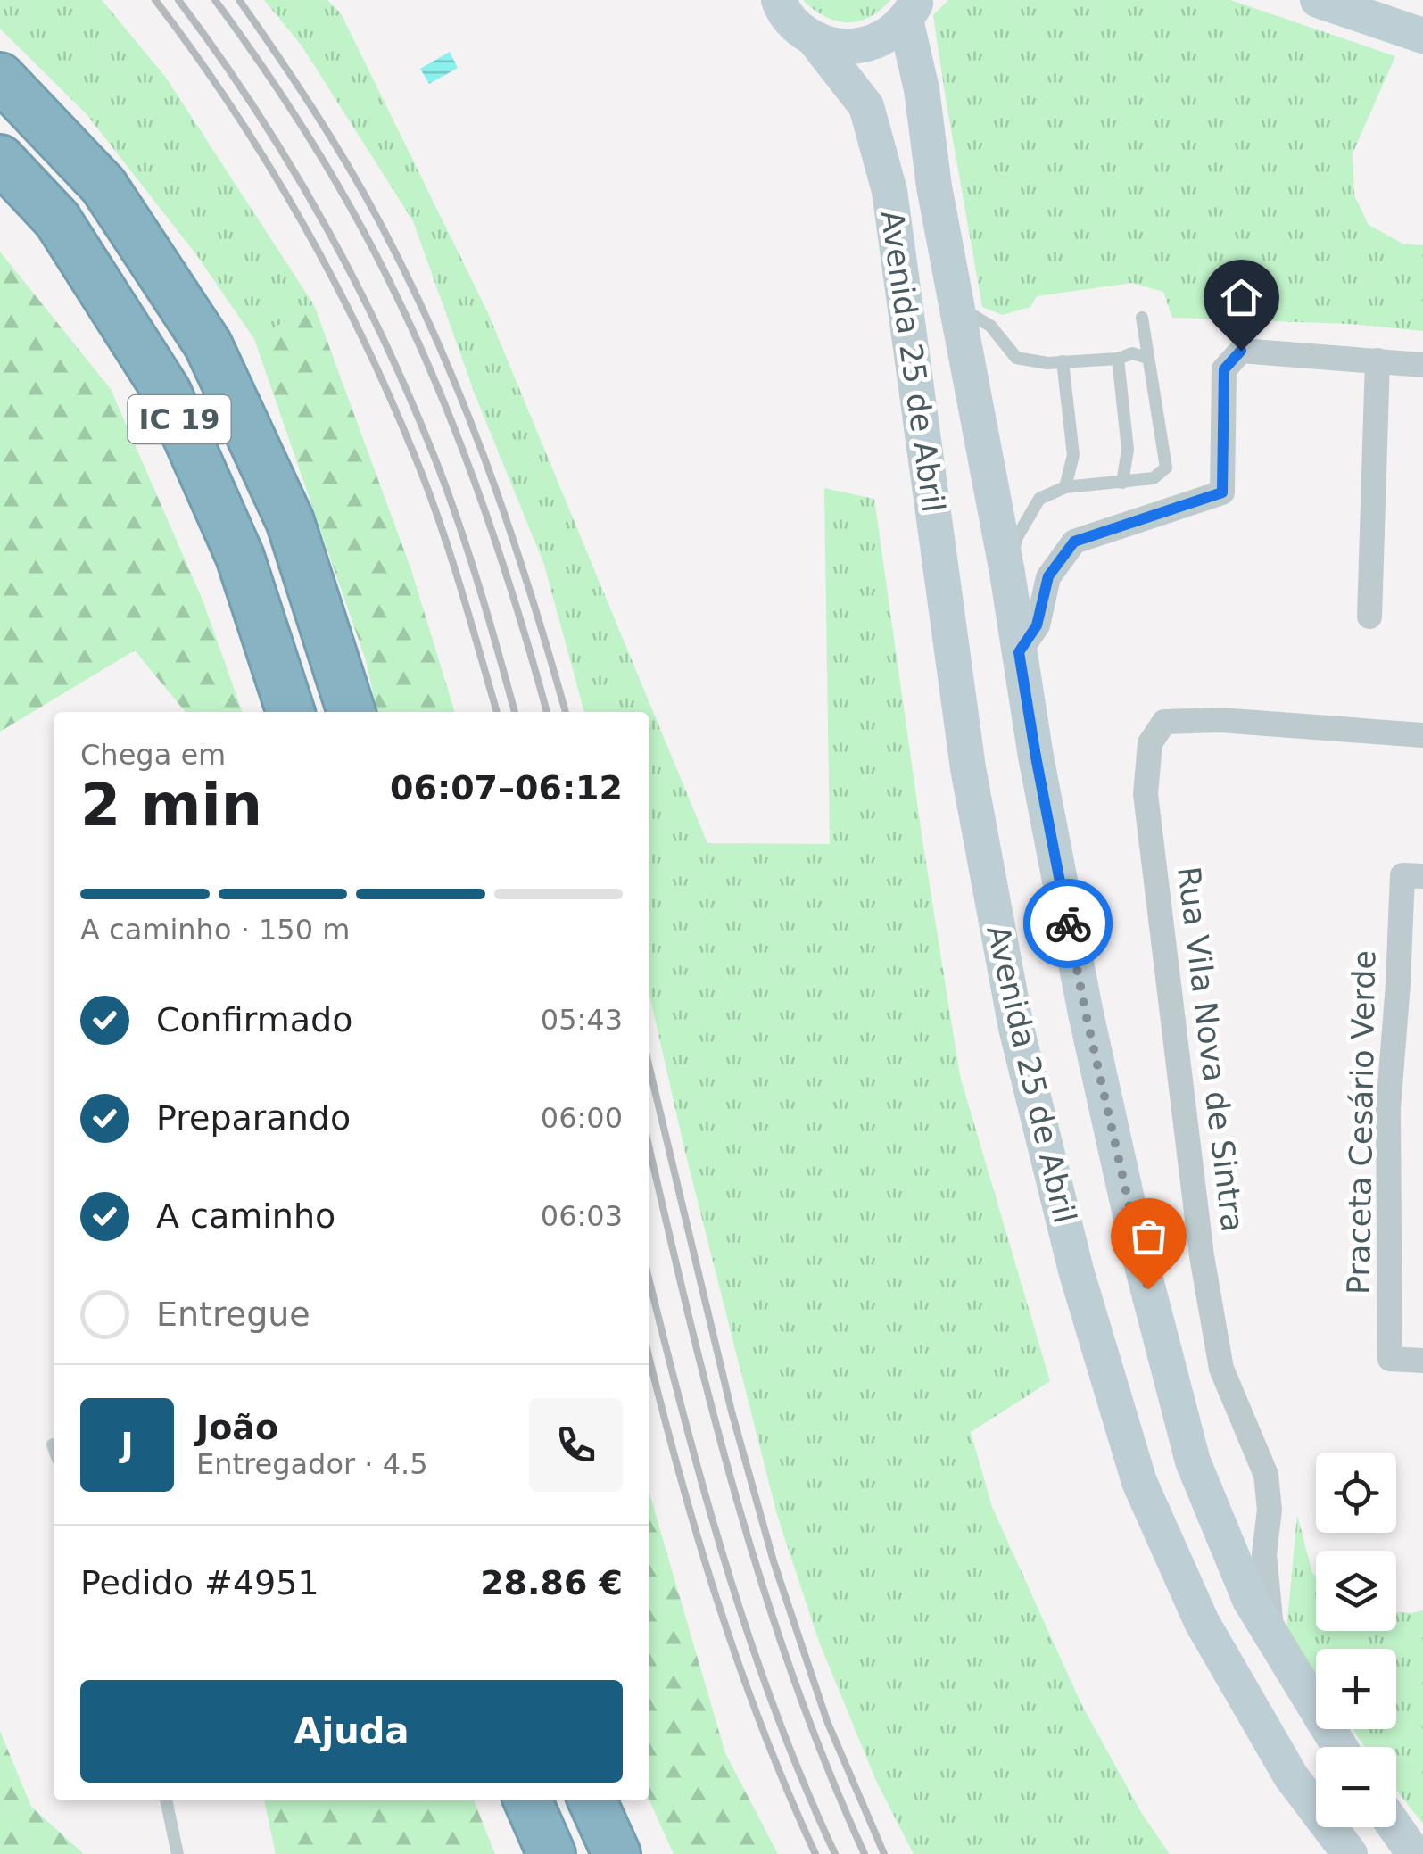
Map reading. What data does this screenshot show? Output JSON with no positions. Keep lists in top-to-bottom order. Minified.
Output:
{"streets":{"highway":["IC 19"],"main road":["Avenida 25 de Abril"],"street":["Rua Vila Nova de Sintra","Praceta Cesário Verde"]},"crossings":[["Avenida 25 de Abril","Rua Vila Nova de Sintra"]],"page":{"heading":["2 min","Chega em","06:07–06:12"],"panel":["João","Entregador · 4.5","Pedido #4951","28.86 €"],"bar":"A caminho · 150 m","list":[["Confirmado","05:43"],["Preparando","06:00"],["A caminho","06:03"],"Entregue"],"round":"J","map_buttons":["+","−"],"buttons":"Ajuda"}}
